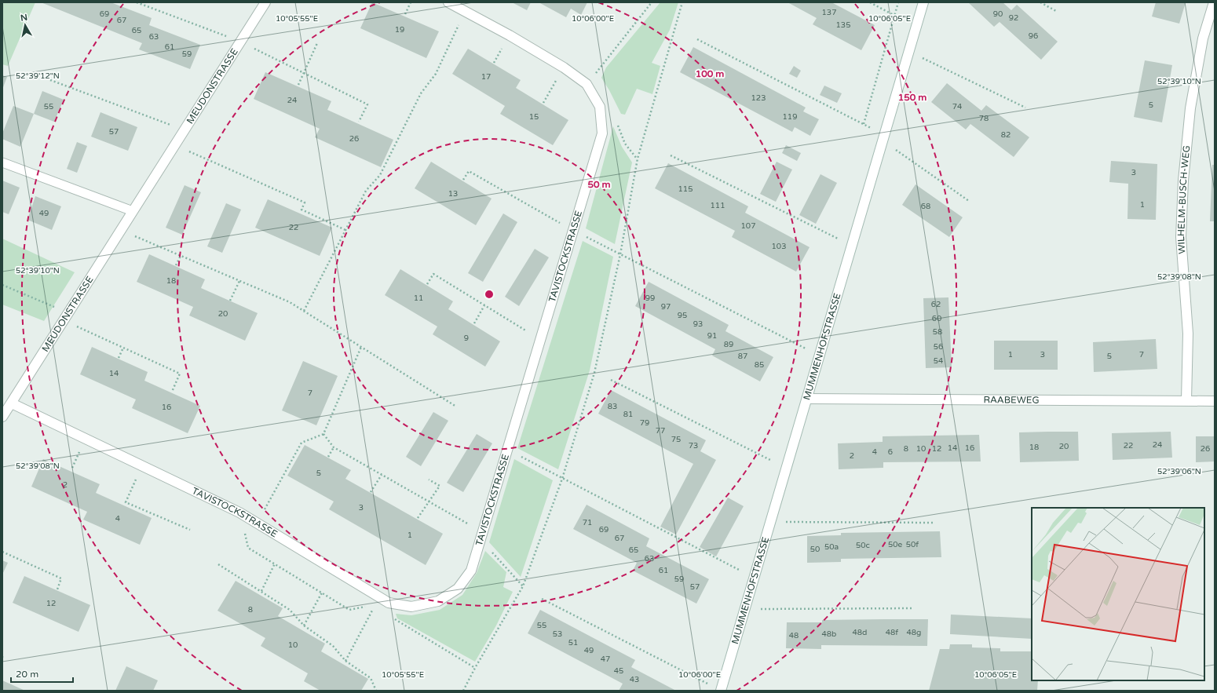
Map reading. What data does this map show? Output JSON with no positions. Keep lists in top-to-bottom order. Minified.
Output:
{"streets":{"street":["MEUDONSTRASSE","WILHELM-BUSCH-WEG","TAVISTOCKSTRASSE","MUMMENHOFSTRASSE","RAABEWEG"]},"crossings":[["MEUDONSTRASSE","TAVISTOCKSTRASSE"],["WILHELM-BUSCH-WEG","RAABEWEG"],["MUMMENHOFSTRASSE","RAABEWEG"]],"house_numbers":["137","69","90","92","67","135","19","65","96","63","61","59","17","123","24","5","55","74","15","119","78","57","82","26","3","115","13","1","111","68","49","107","22","103","18","11","99","62","97","20","95","60","93","58","91","9","89","56","1","3","7","87","5","54","85","14","7","83","16","81","79","77","75","24","73","22","20","18","14","16","8","10","12","26","4","6","2","5","2","3","4","71","69","1","67","50e","50f","50c","50a","50","65","63","61","59","57","12","8","55","48d","48f","48g","53","48b","48","51","10","49","47","45","43"],"scale_bar":"20 m","north":"top","coordinates":["10°05'55\"E","10°06'00\"E","10°06'05\"E","52°39'12\"N","52°39'10\"N","52°39'08\"N","52°39'06\"N"],"rings":["100 m","150 m","50 m"]}
